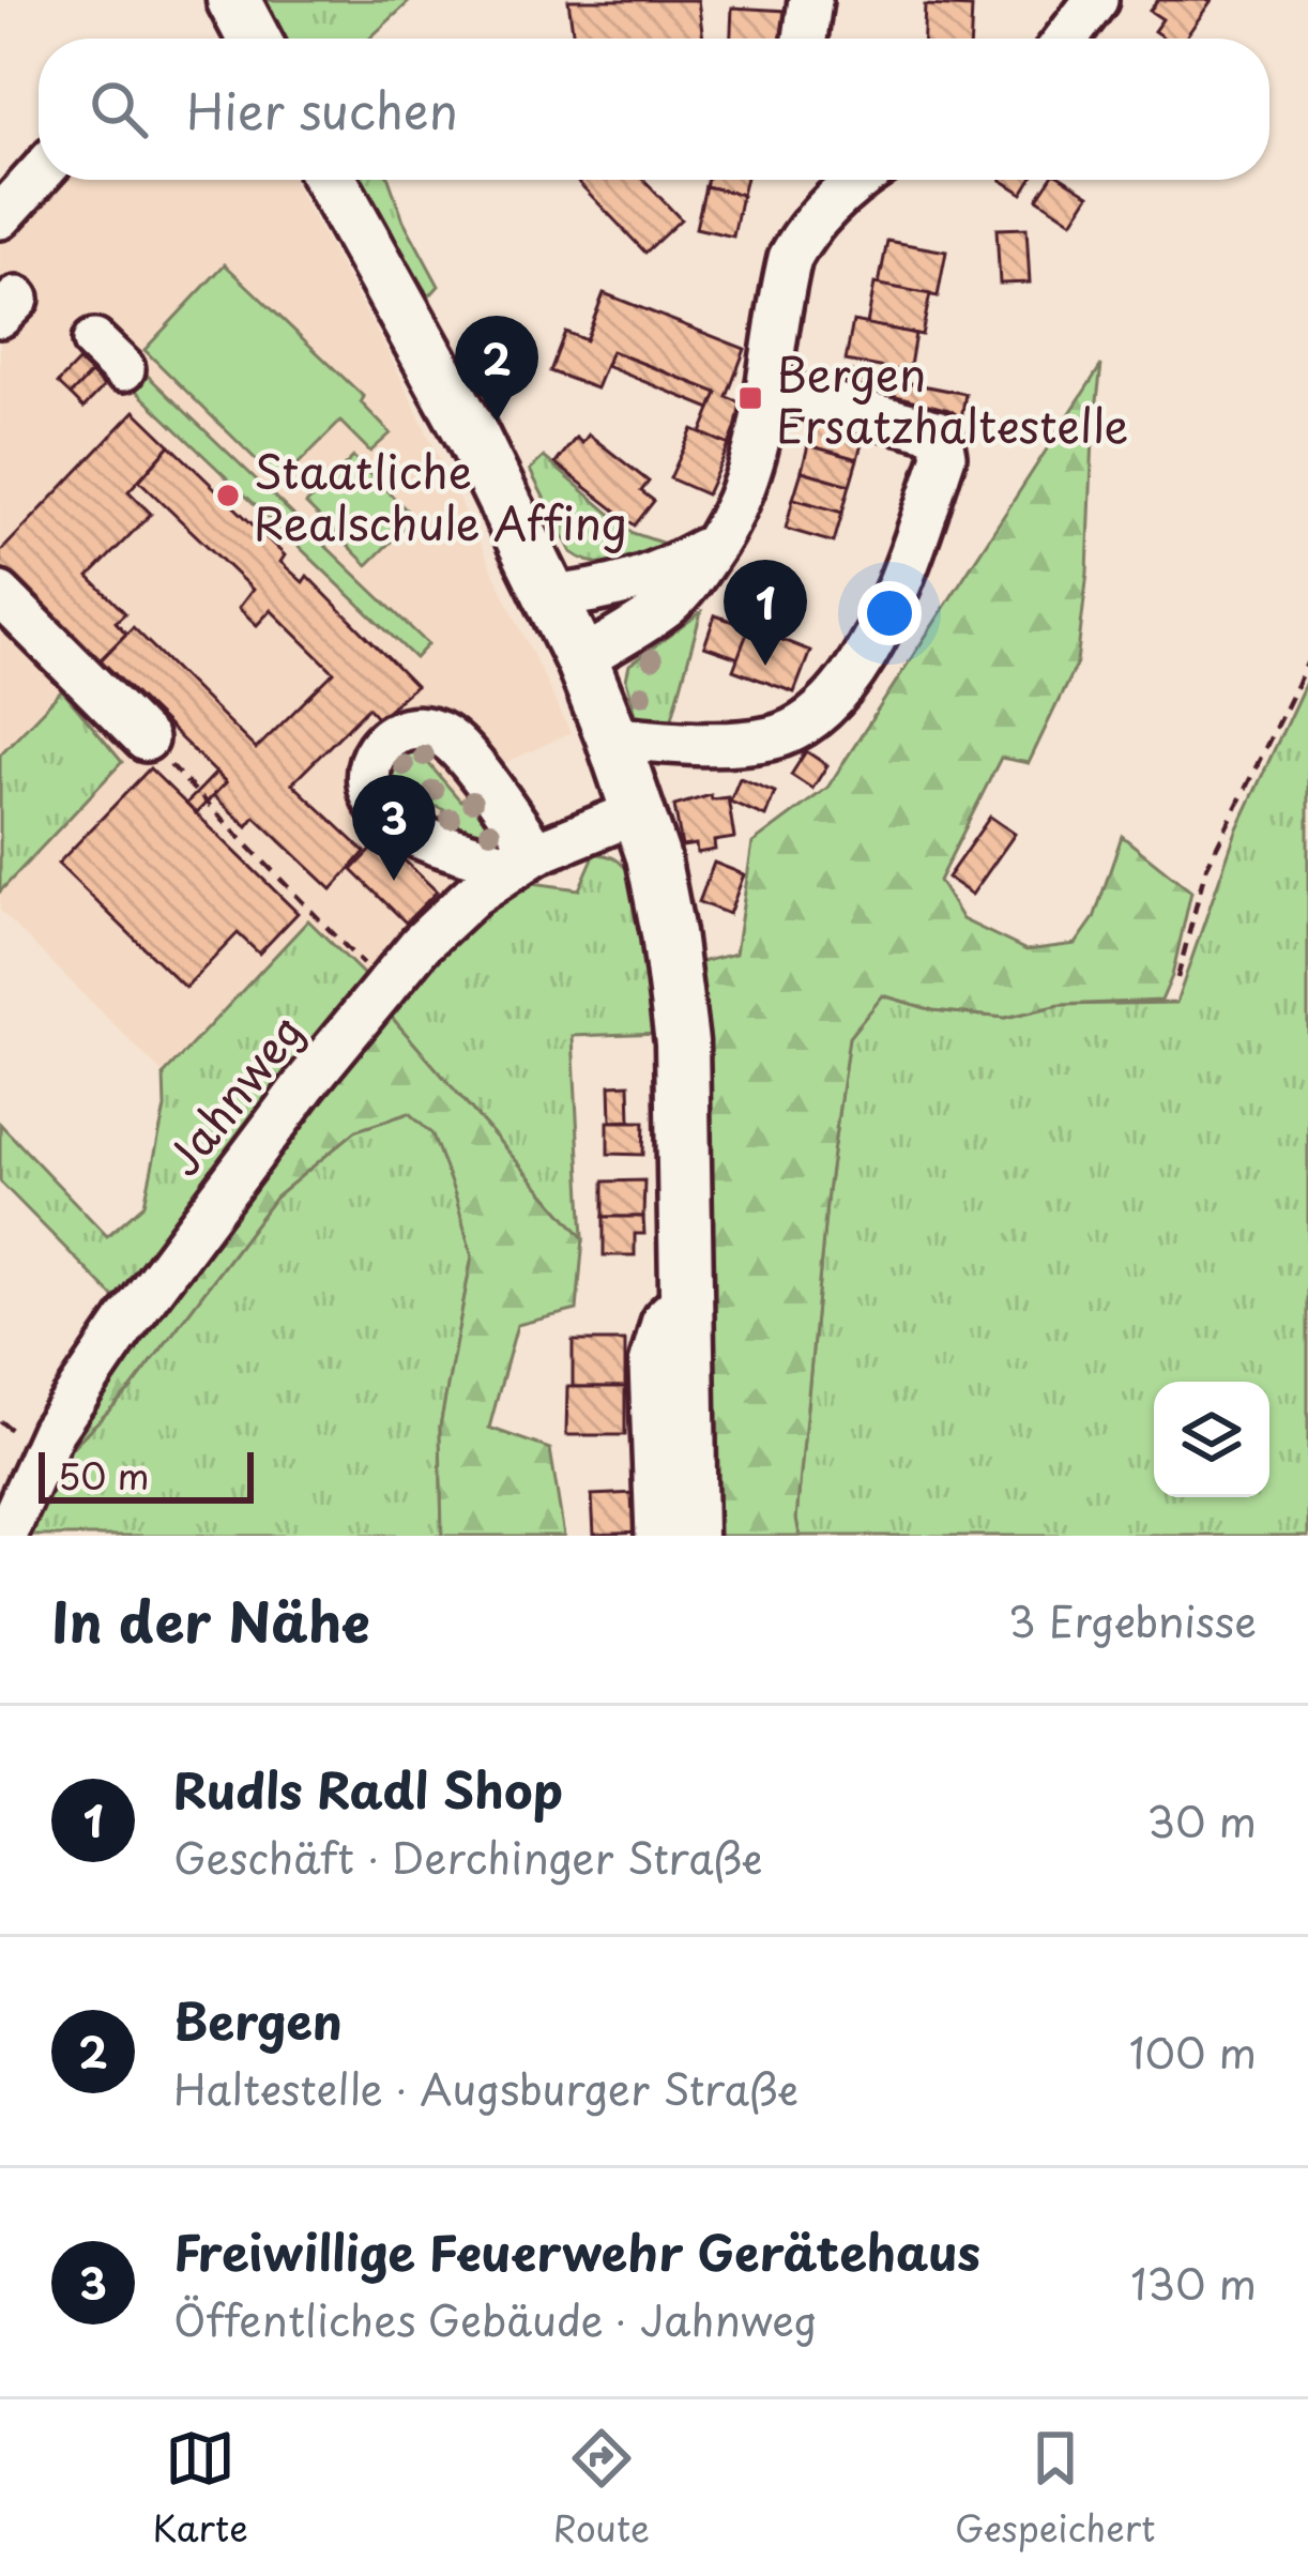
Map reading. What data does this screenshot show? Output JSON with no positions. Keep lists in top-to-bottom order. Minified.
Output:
{"streets":{"street":["Jahnweg"]},"places":{"transit":["Bergen Ersatzhaltestelle"],"other":["Staatliche Realschule Affing"]},"scale_bar":"50 m","page":{"search":"Hier suchen","pins":["2","1","3"],"scale":"50 m","heading":["In der Nähe","3 Ergebnisse"],"list":[{"mark":"1","name":"Rudls Radl Shop","note":"Geschäft · Derchinger Straße","value":"30 m"},{"mark":"2","name":"Bergen","note":"Haltestelle · Augsburger Straße","value":"100 m"},{"mark":"3","name":"Freiwillige Feuerwehr Gerätehaus","note":"Öffentliches Gebäude · Jahnweg","value":"130 m"}],"nav":["Karte","Route","Gespeichert"]}}
